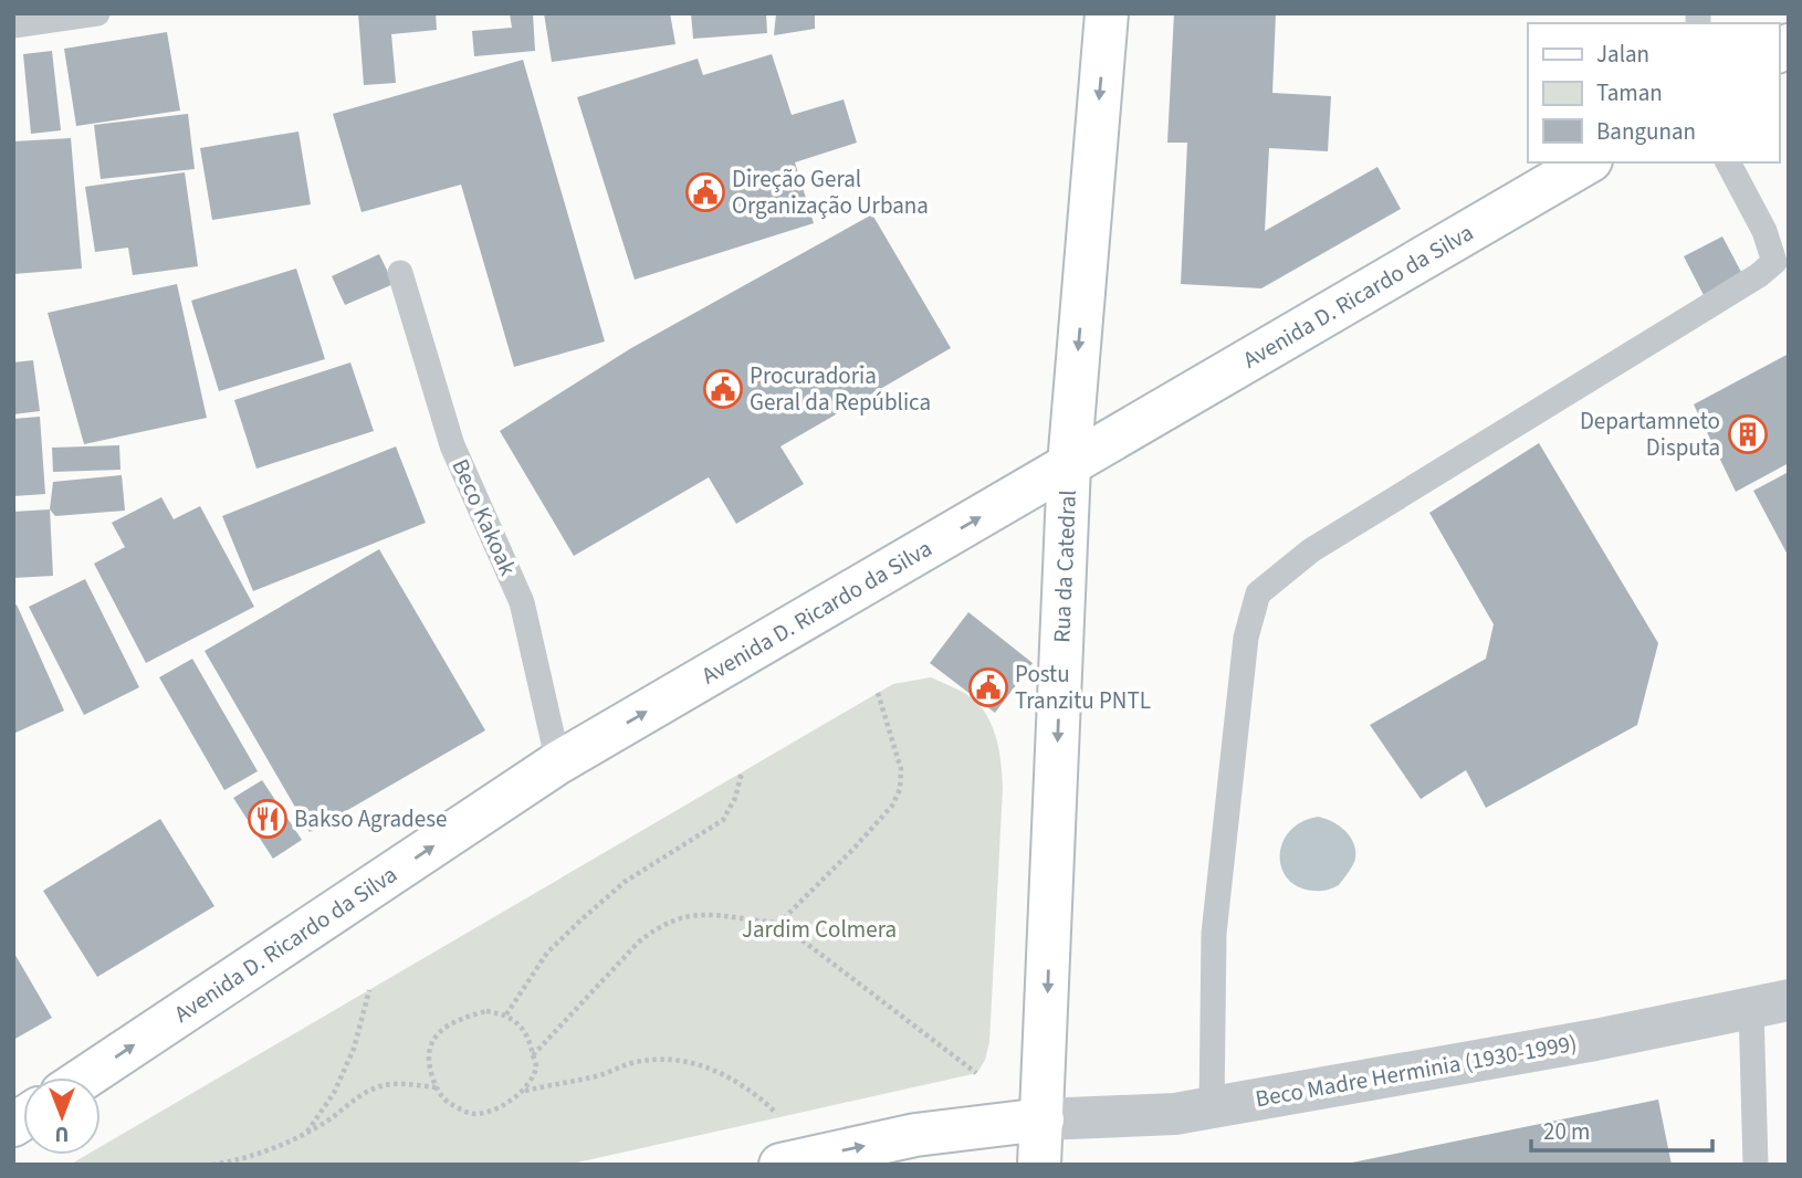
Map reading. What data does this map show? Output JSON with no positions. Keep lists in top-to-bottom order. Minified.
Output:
{"streets":{"main road":["Avenida D. Ricardo da Silva","Rua da Catedral"],"street":["Beco Madre Herminia (1930-1999)"],"lane":["Beco Kakoak"]},"crossings":[["Avenida D. Ricardo da Silva","Beco Kakoak"],["Avenida D. Ricardo da Silva","Rua da Catedral"],["Rua da Catedral","Beco Madre Herminia (1930-1999)"]],"one_way":["Avenida D. Ricardo da Silva","Rua da Catedral"],"parks":["Jardim Colmera"],"places":{"public building":["Direção Geral Organização Urbana","Procuradoria Geral da República","Postu Tranzitu PNTL"],"building":["Departamneto Disputa"],"restaurant":["Bakso Agradese"]},"legend":["Jalan","Taman","Bangunan"],"scale_bar":"20 m","north":"bottom"}
